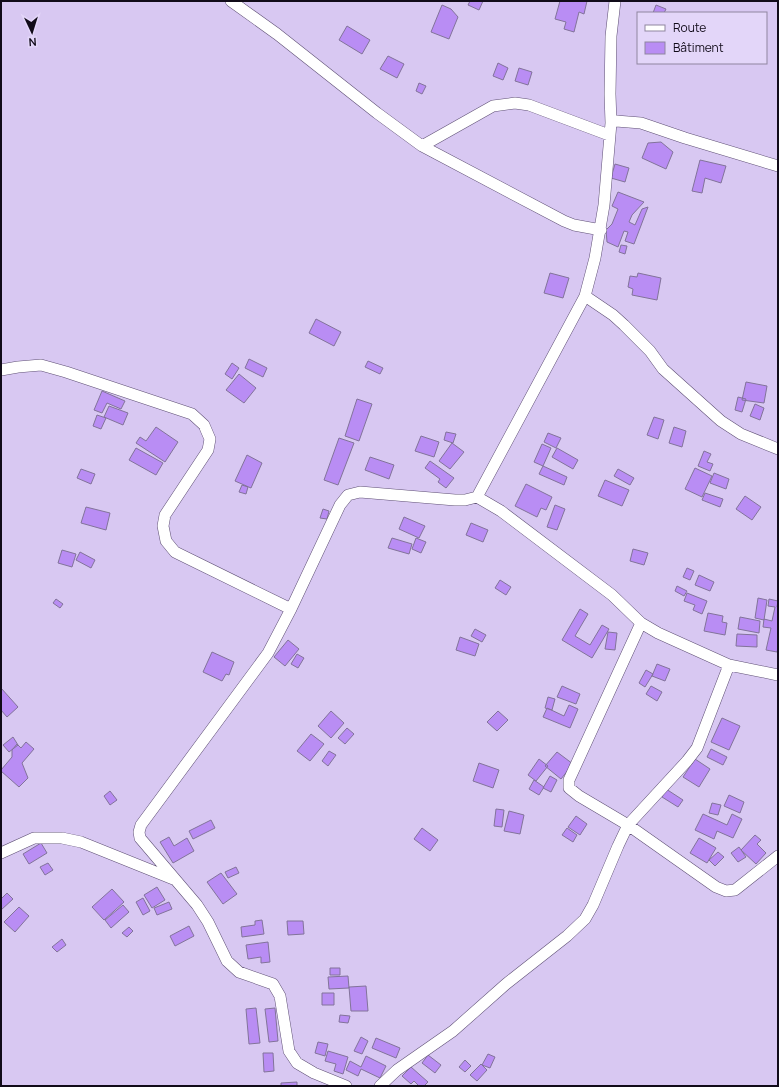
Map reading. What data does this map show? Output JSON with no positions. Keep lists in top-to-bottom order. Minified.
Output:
{"legend":["Route","Bâtiment"],"north":"bottom"}
